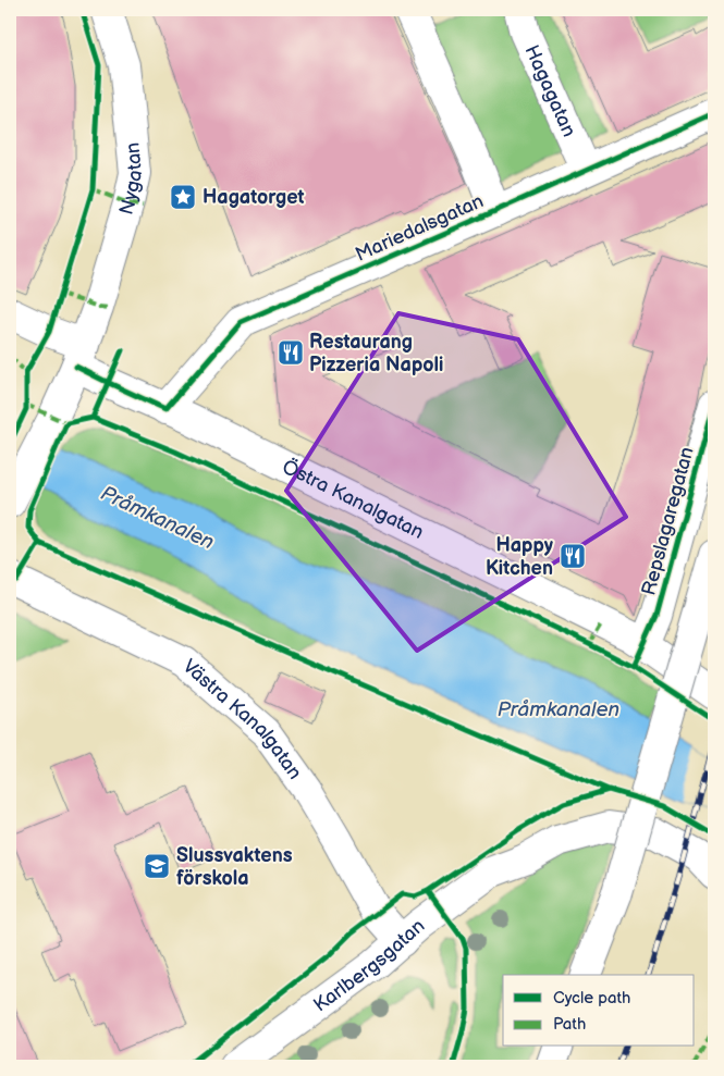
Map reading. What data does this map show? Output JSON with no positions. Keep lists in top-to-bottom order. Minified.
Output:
{"streets":{"street":["Hagagatan","Nygatan","Mariedalsgatan","Östra Kanalgatan","Repslagaregatan","Västra Kanalgatan","Karlbergsgatan"]},"crossings":[["Hagagatan","Mariedalsgatan"],["Nygatan","Östra Kanalgatan"],["Mariedalsgatan","Östra Kanalgatan"],["Östra Kanalgatan","Repslagaregatan"],["Västra Kanalgatan","Karlbergsgatan"]],"water":["Pråmkanalen"],"places":{"place":["Hagatorget"],"restaurant":["Restaurang Pizzeria Napoli","Happy Kitchen"],"school or university":["Slussvaktens förskola"]},"legend":["Cycle path","Path"]}
